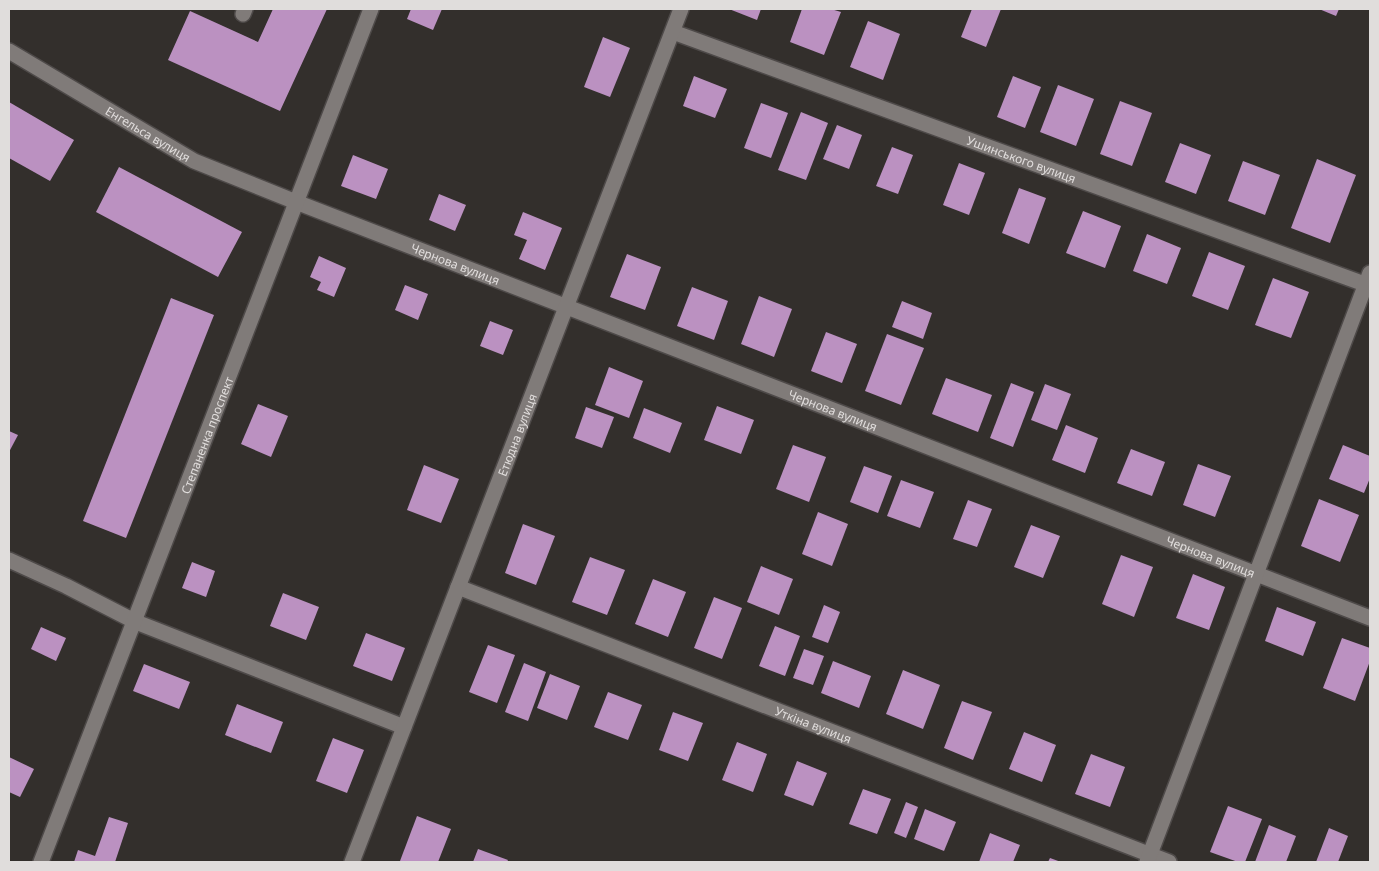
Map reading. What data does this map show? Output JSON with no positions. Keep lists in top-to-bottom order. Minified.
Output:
{"streets":{"street":["Енгельса вулиця","Ушинського вулиця","Чернова вулиця","Етюдна вулиця","Степаненка проспект","Уткіна вулиця"]},"crossings":[["Енгельса вулиця","Чернова вулиця"],["Енгельса вулиця","Степаненка проспект"],["Ушинського вулиця","Етюдна вулиця"],["Чернова вулиця","Етюдна вулиця"],["Чернова вулиця","Степаненка проспект"],["Етюдна вулиця","Уткіна вулиця"]]}
